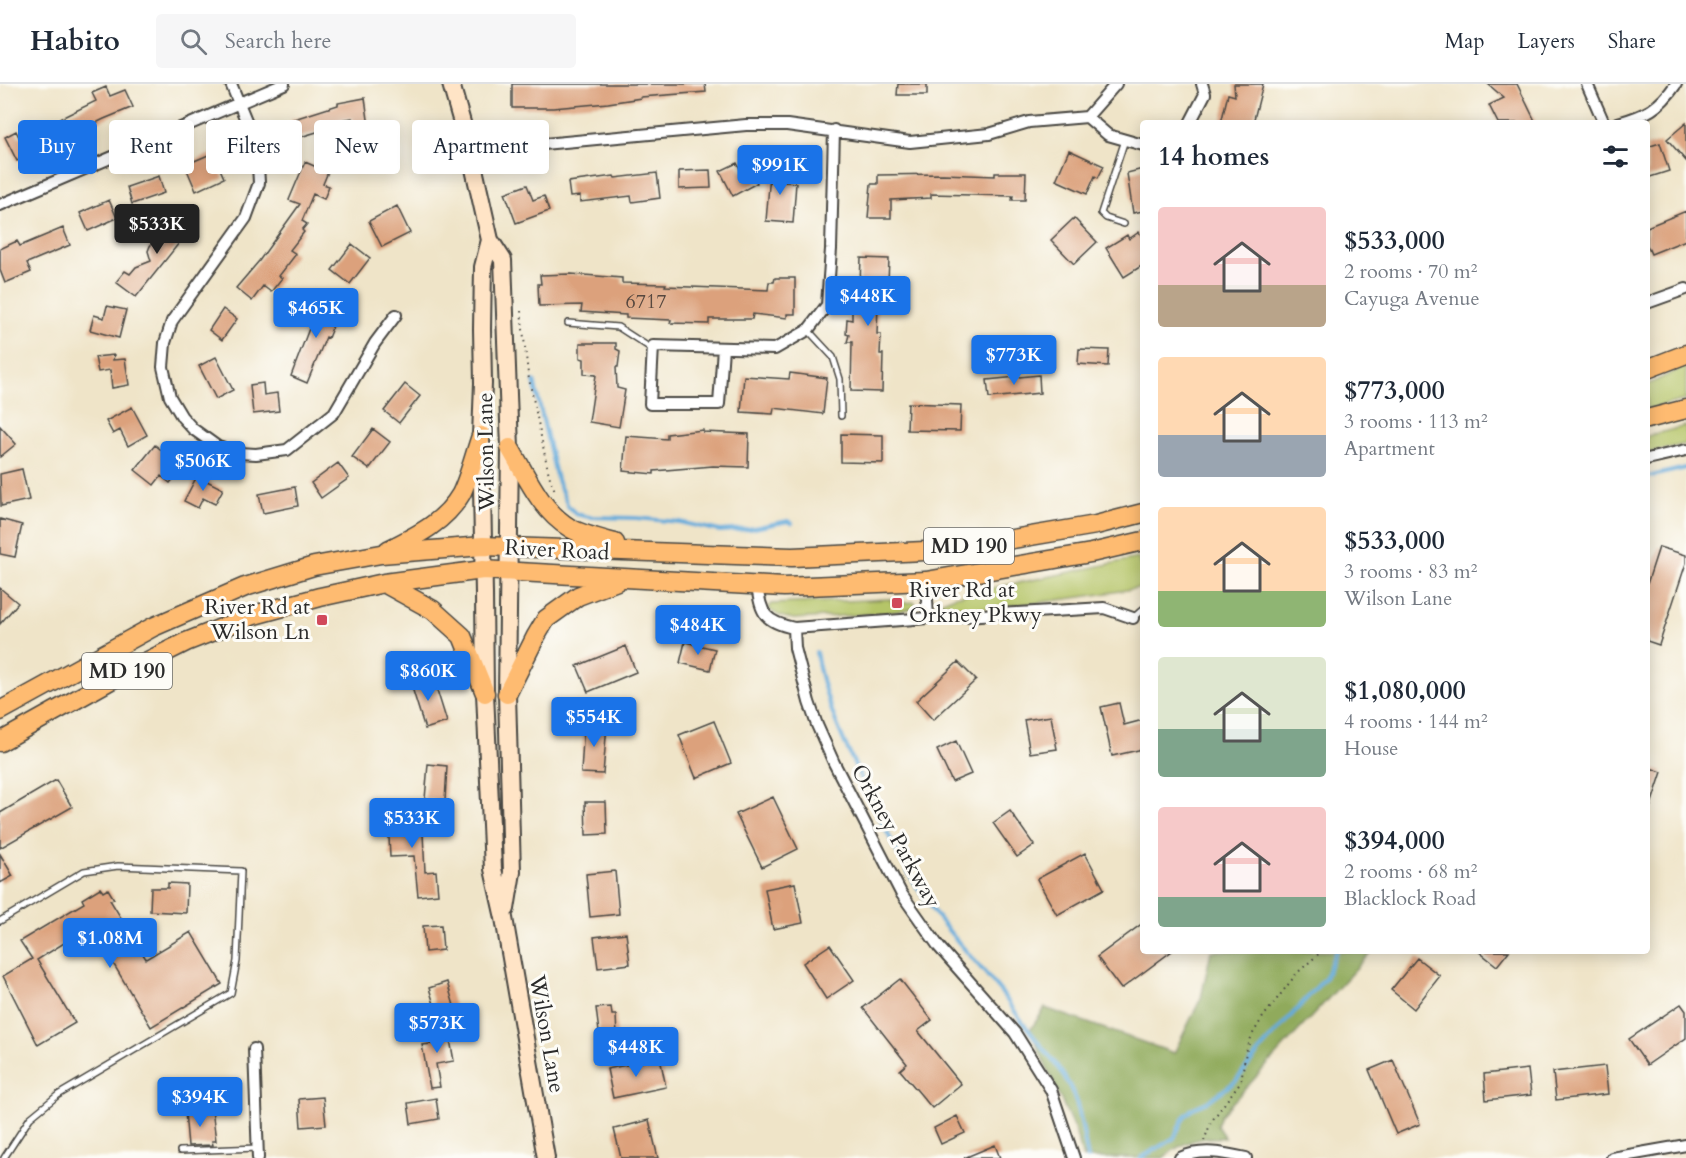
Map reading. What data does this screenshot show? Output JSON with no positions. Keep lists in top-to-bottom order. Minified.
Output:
{"streets":{"main road":["Wilson Lane","MD 190","River Road"],"street":["Orkney Parkway"]},"crossings":[["Wilson Lane","River Road"]],"places":{"transit":["River Rd at Orkney Pkwy","River Rd at Wilson Ln"]},"house_numbers":["6717"],"page":{"header":"Habito","search":"Search here","nav":["Map","Layers","Share"],"chip":["Buy","Rent","Filters","New","Apartment"],"heading":"14 homes","price":["$991K","$533K","$448K","$465K","$773K","$506K","$484K","$860K","$554K","$533K","$1.08M","$573K","$448K","$394K"],"list":[{"name":"$533,000","note":"2 rooms · 70 m² · Cayuga Avenue"},{"name":"$773,000","note":"3 rooms · 113 m² · Apartment"},{"name":"$533,000","note":"3 rooms · 83 m² · Wilson Lane"},{"name":"$1,080,000","note":"4 rooms · 144 m² · House"},{"name":"$394,000","note":"2 rooms · 68 m² · Blacklock Road"}]}}
